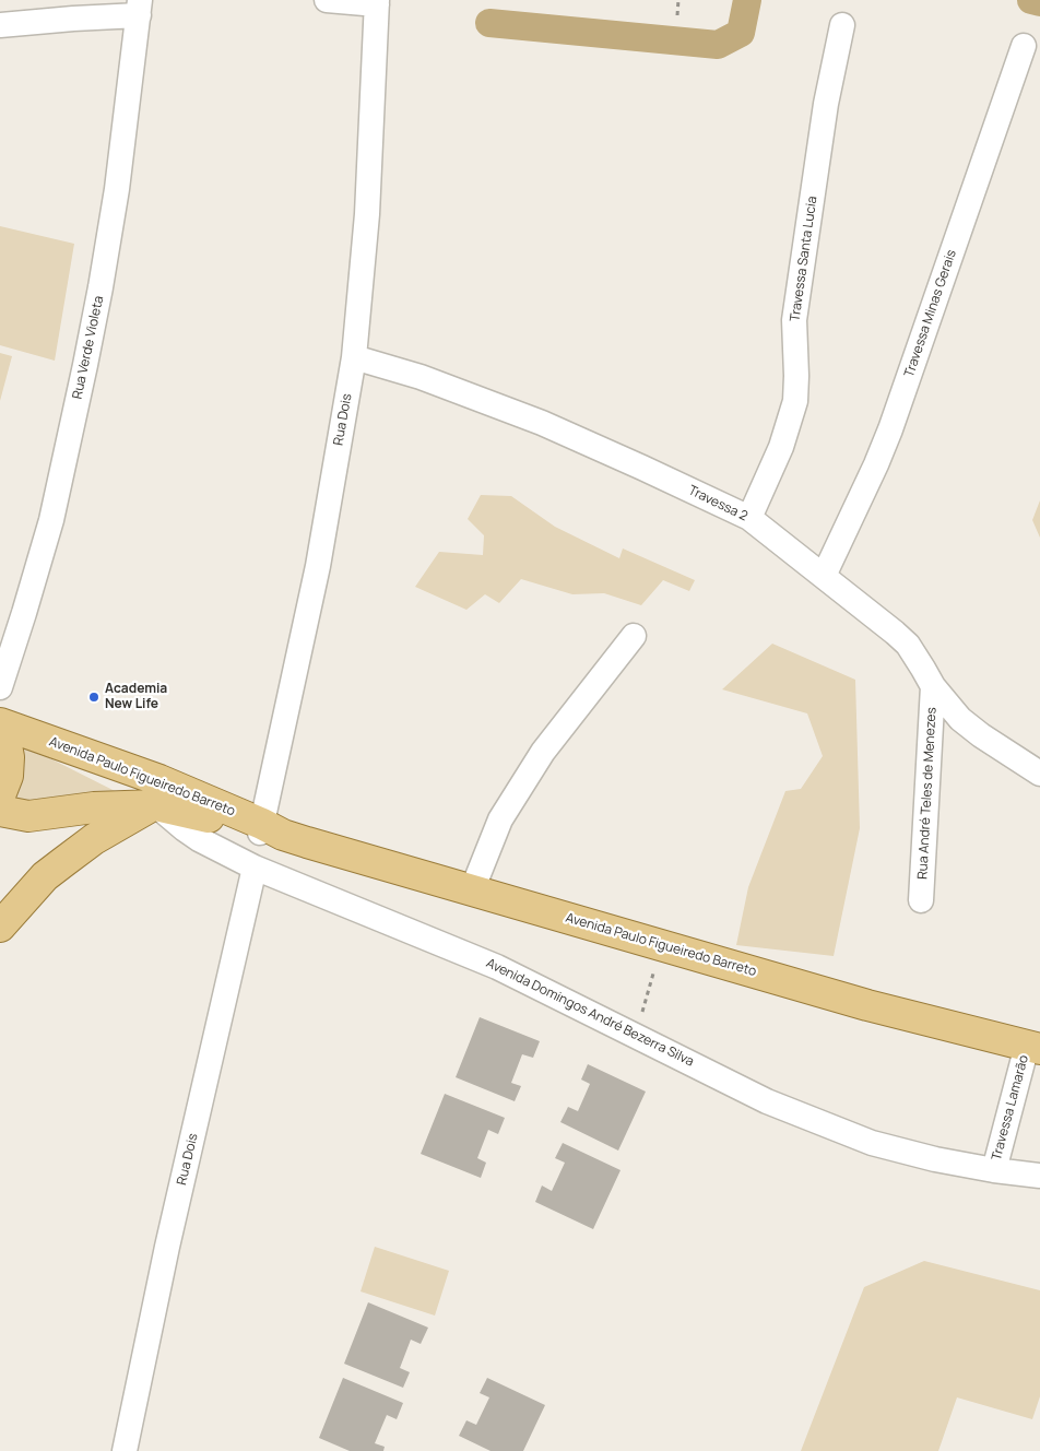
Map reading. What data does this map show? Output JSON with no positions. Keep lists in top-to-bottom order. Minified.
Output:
{"streets":{"main road":["Avenida Paulo Figueiredo Barreto"],"street":["Travessa Santa Lucia","Travessa Minas Gerais","Rua Verde Violeta","Rua Dois","Travessa 2","Rua André Teles de Menezes","Avenida Domingos André Bezerra Silva","Travessa Lamarão"]},"crossings":[["Travessa Santa Lucia","Travessa 2"],["Travessa Minas Gerais","Travessa 2"],["Rua Dois","Travessa 2"],["Rua Dois","Avenida Paulo Figueiredo Barreto"],["Rua Dois","Avenida Domingos André Bezerra Silva"],["Travessa 2","Rua André Teles de Menezes"],["Avenida Paulo Figueiredo Barreto","Avenida Domingos André Bezerra Silva"],["Avenida Paulo Figueiredo Barreto","Travessa Lamarão"],["Avenida Domingos André Bezerra Silva","Travessa Lamarão"]],"places":["Academia New Life"]}
